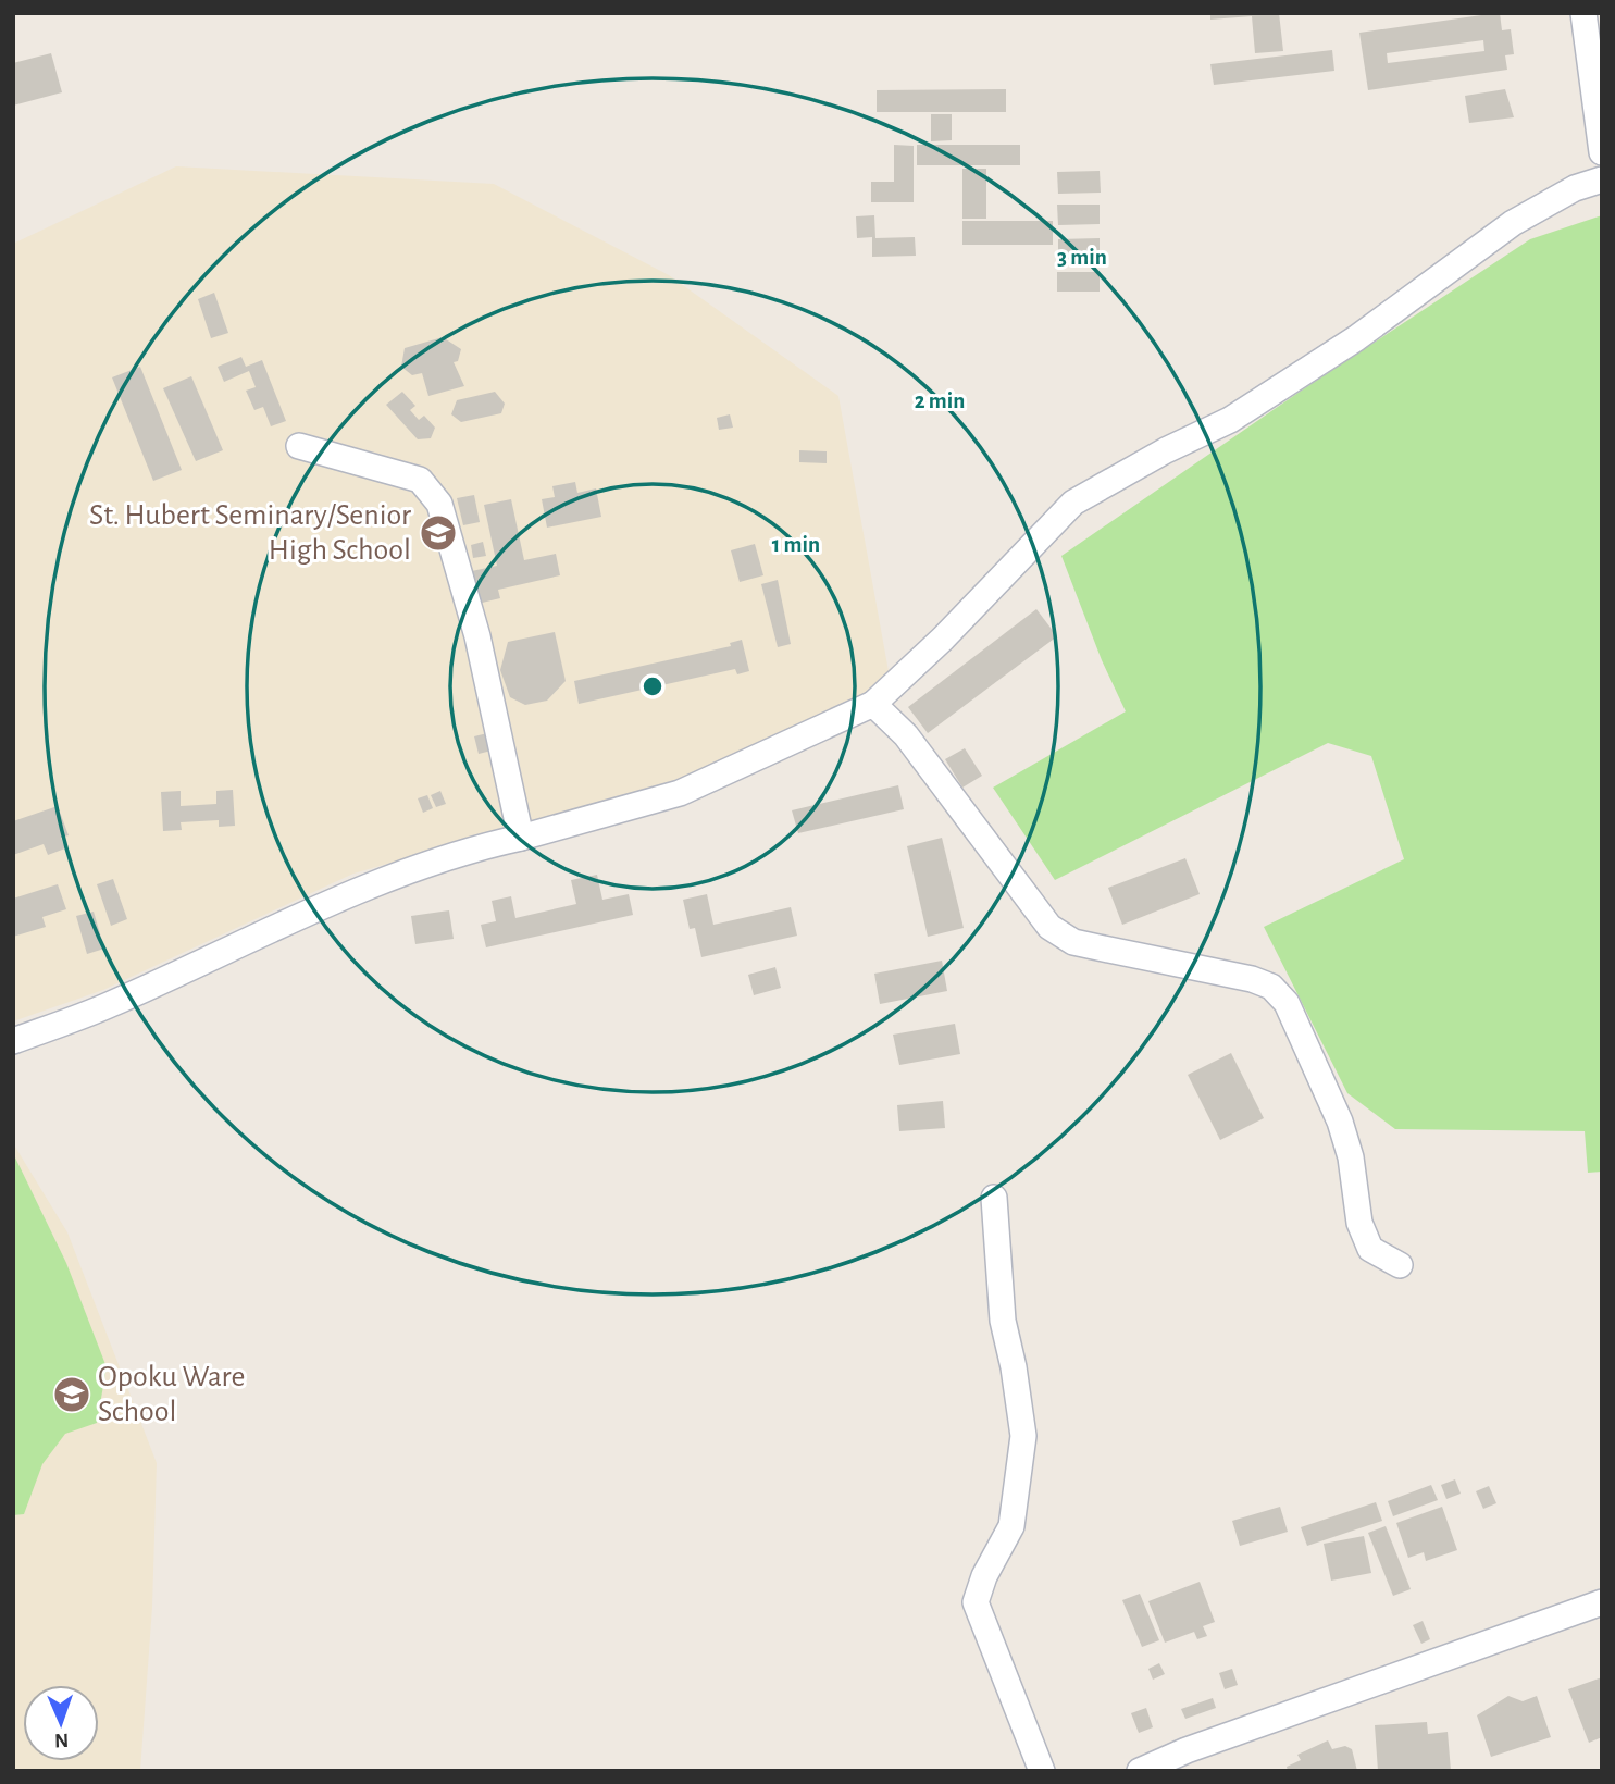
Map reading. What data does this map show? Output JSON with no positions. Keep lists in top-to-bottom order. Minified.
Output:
{"places":{"school or university":["St. Hubert Seminary/Senior High School","Opoku Ware School"]},"north":"bottom","rings":["3 min","2 min","1 min"]}
